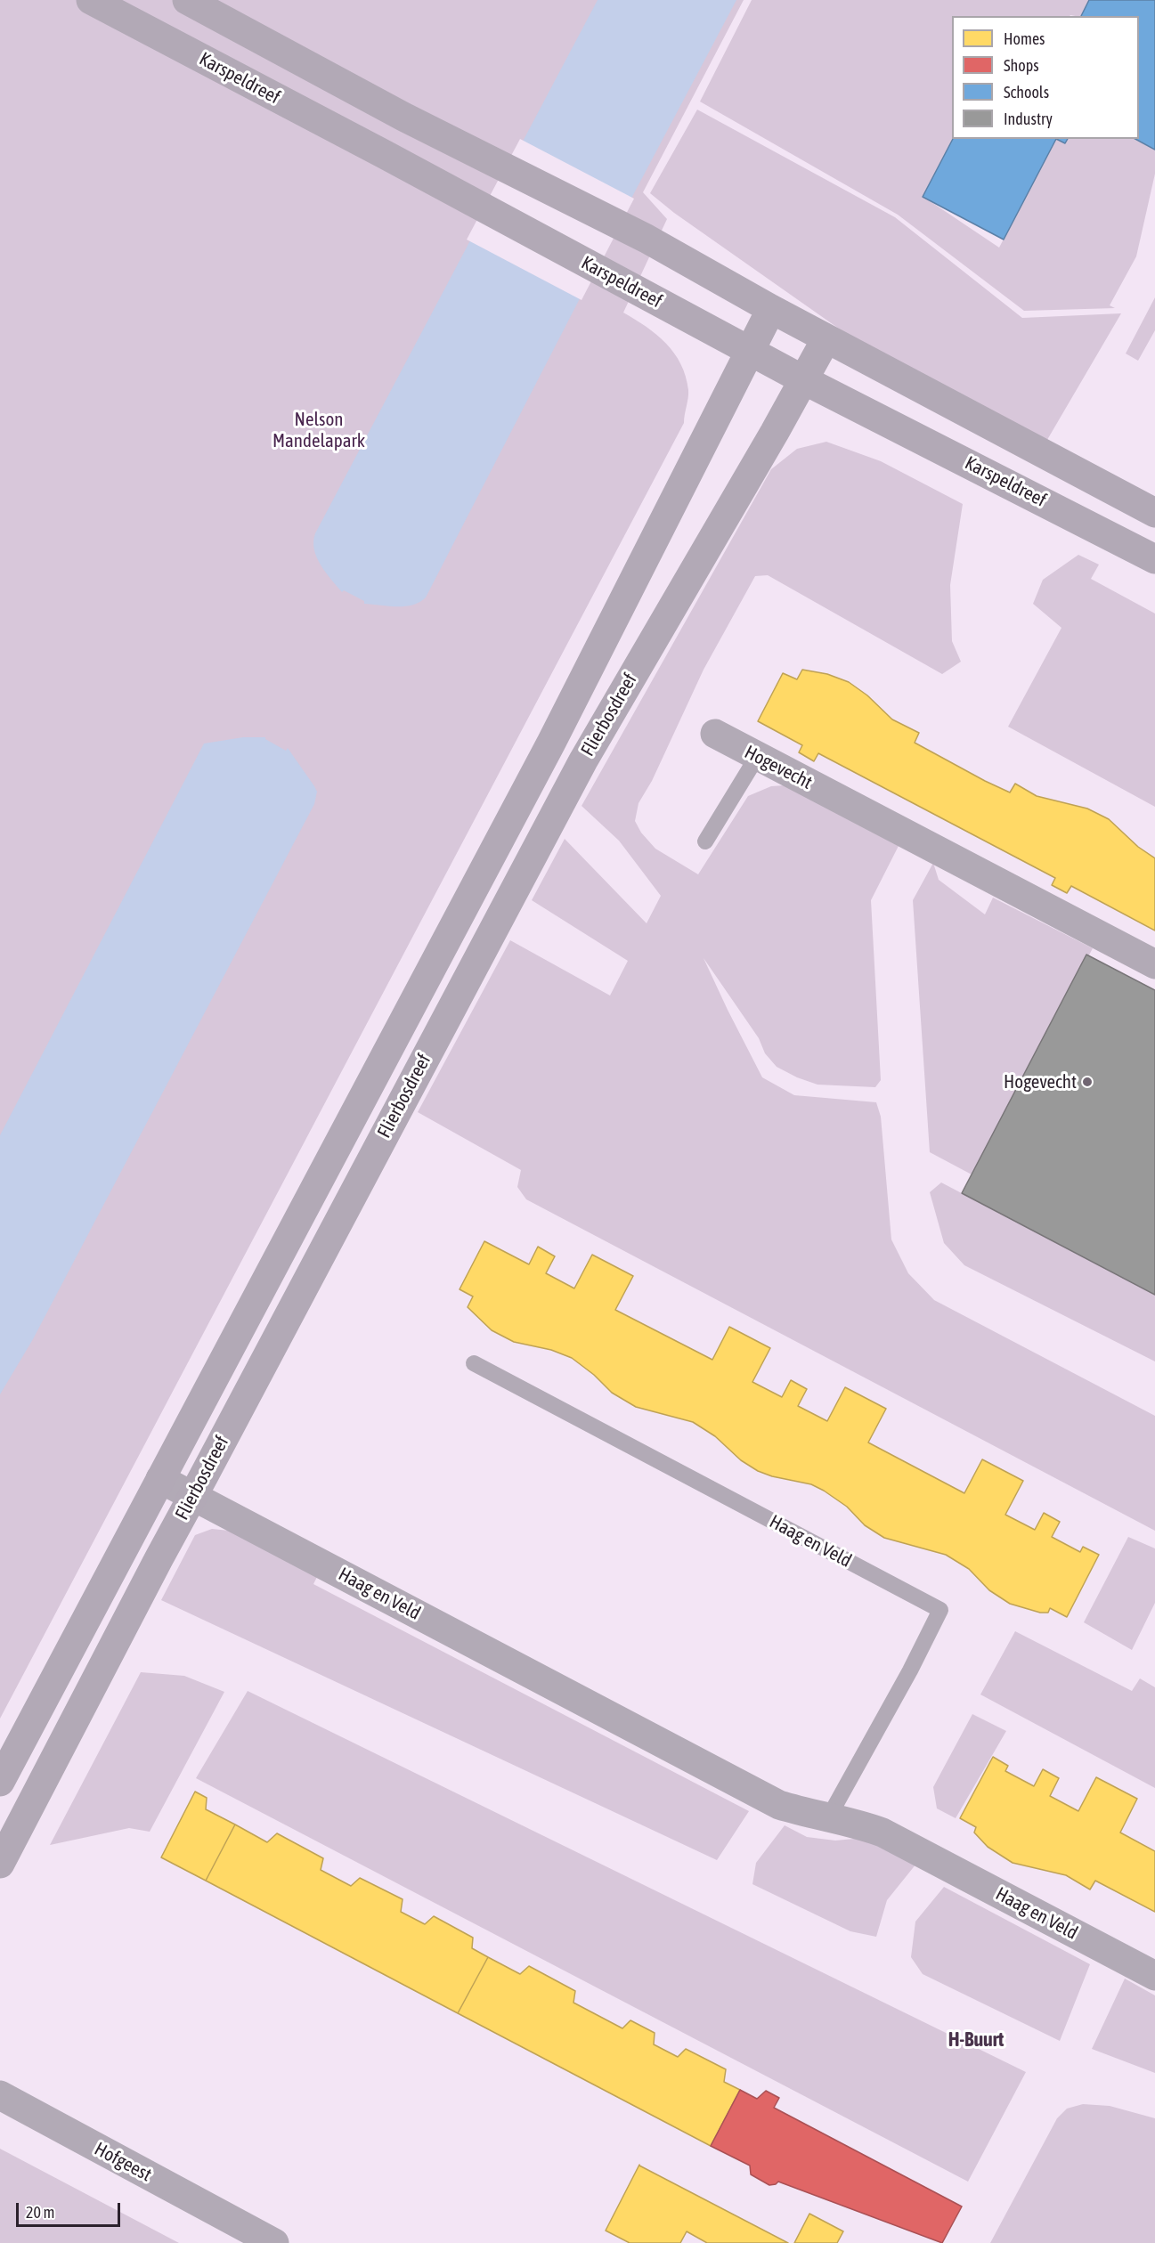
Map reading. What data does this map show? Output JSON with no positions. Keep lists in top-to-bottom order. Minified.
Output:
{"streets":{"street":["Karspeldreef","Flierbosdreef","Hogevecht","Haag en Veld","Hofgeest"]},"crossings":[["Karspeldreef","Flierbosdreef"],["Flierbosdreef","Haag en Veld"]],"districts":["H-Buurt"],"parks":["Nelson Mandelapark"],"places":["Hogevecht"],"legend":["Homes","Shops","Schools","Industry"],"scale_bar":"20 m"}
